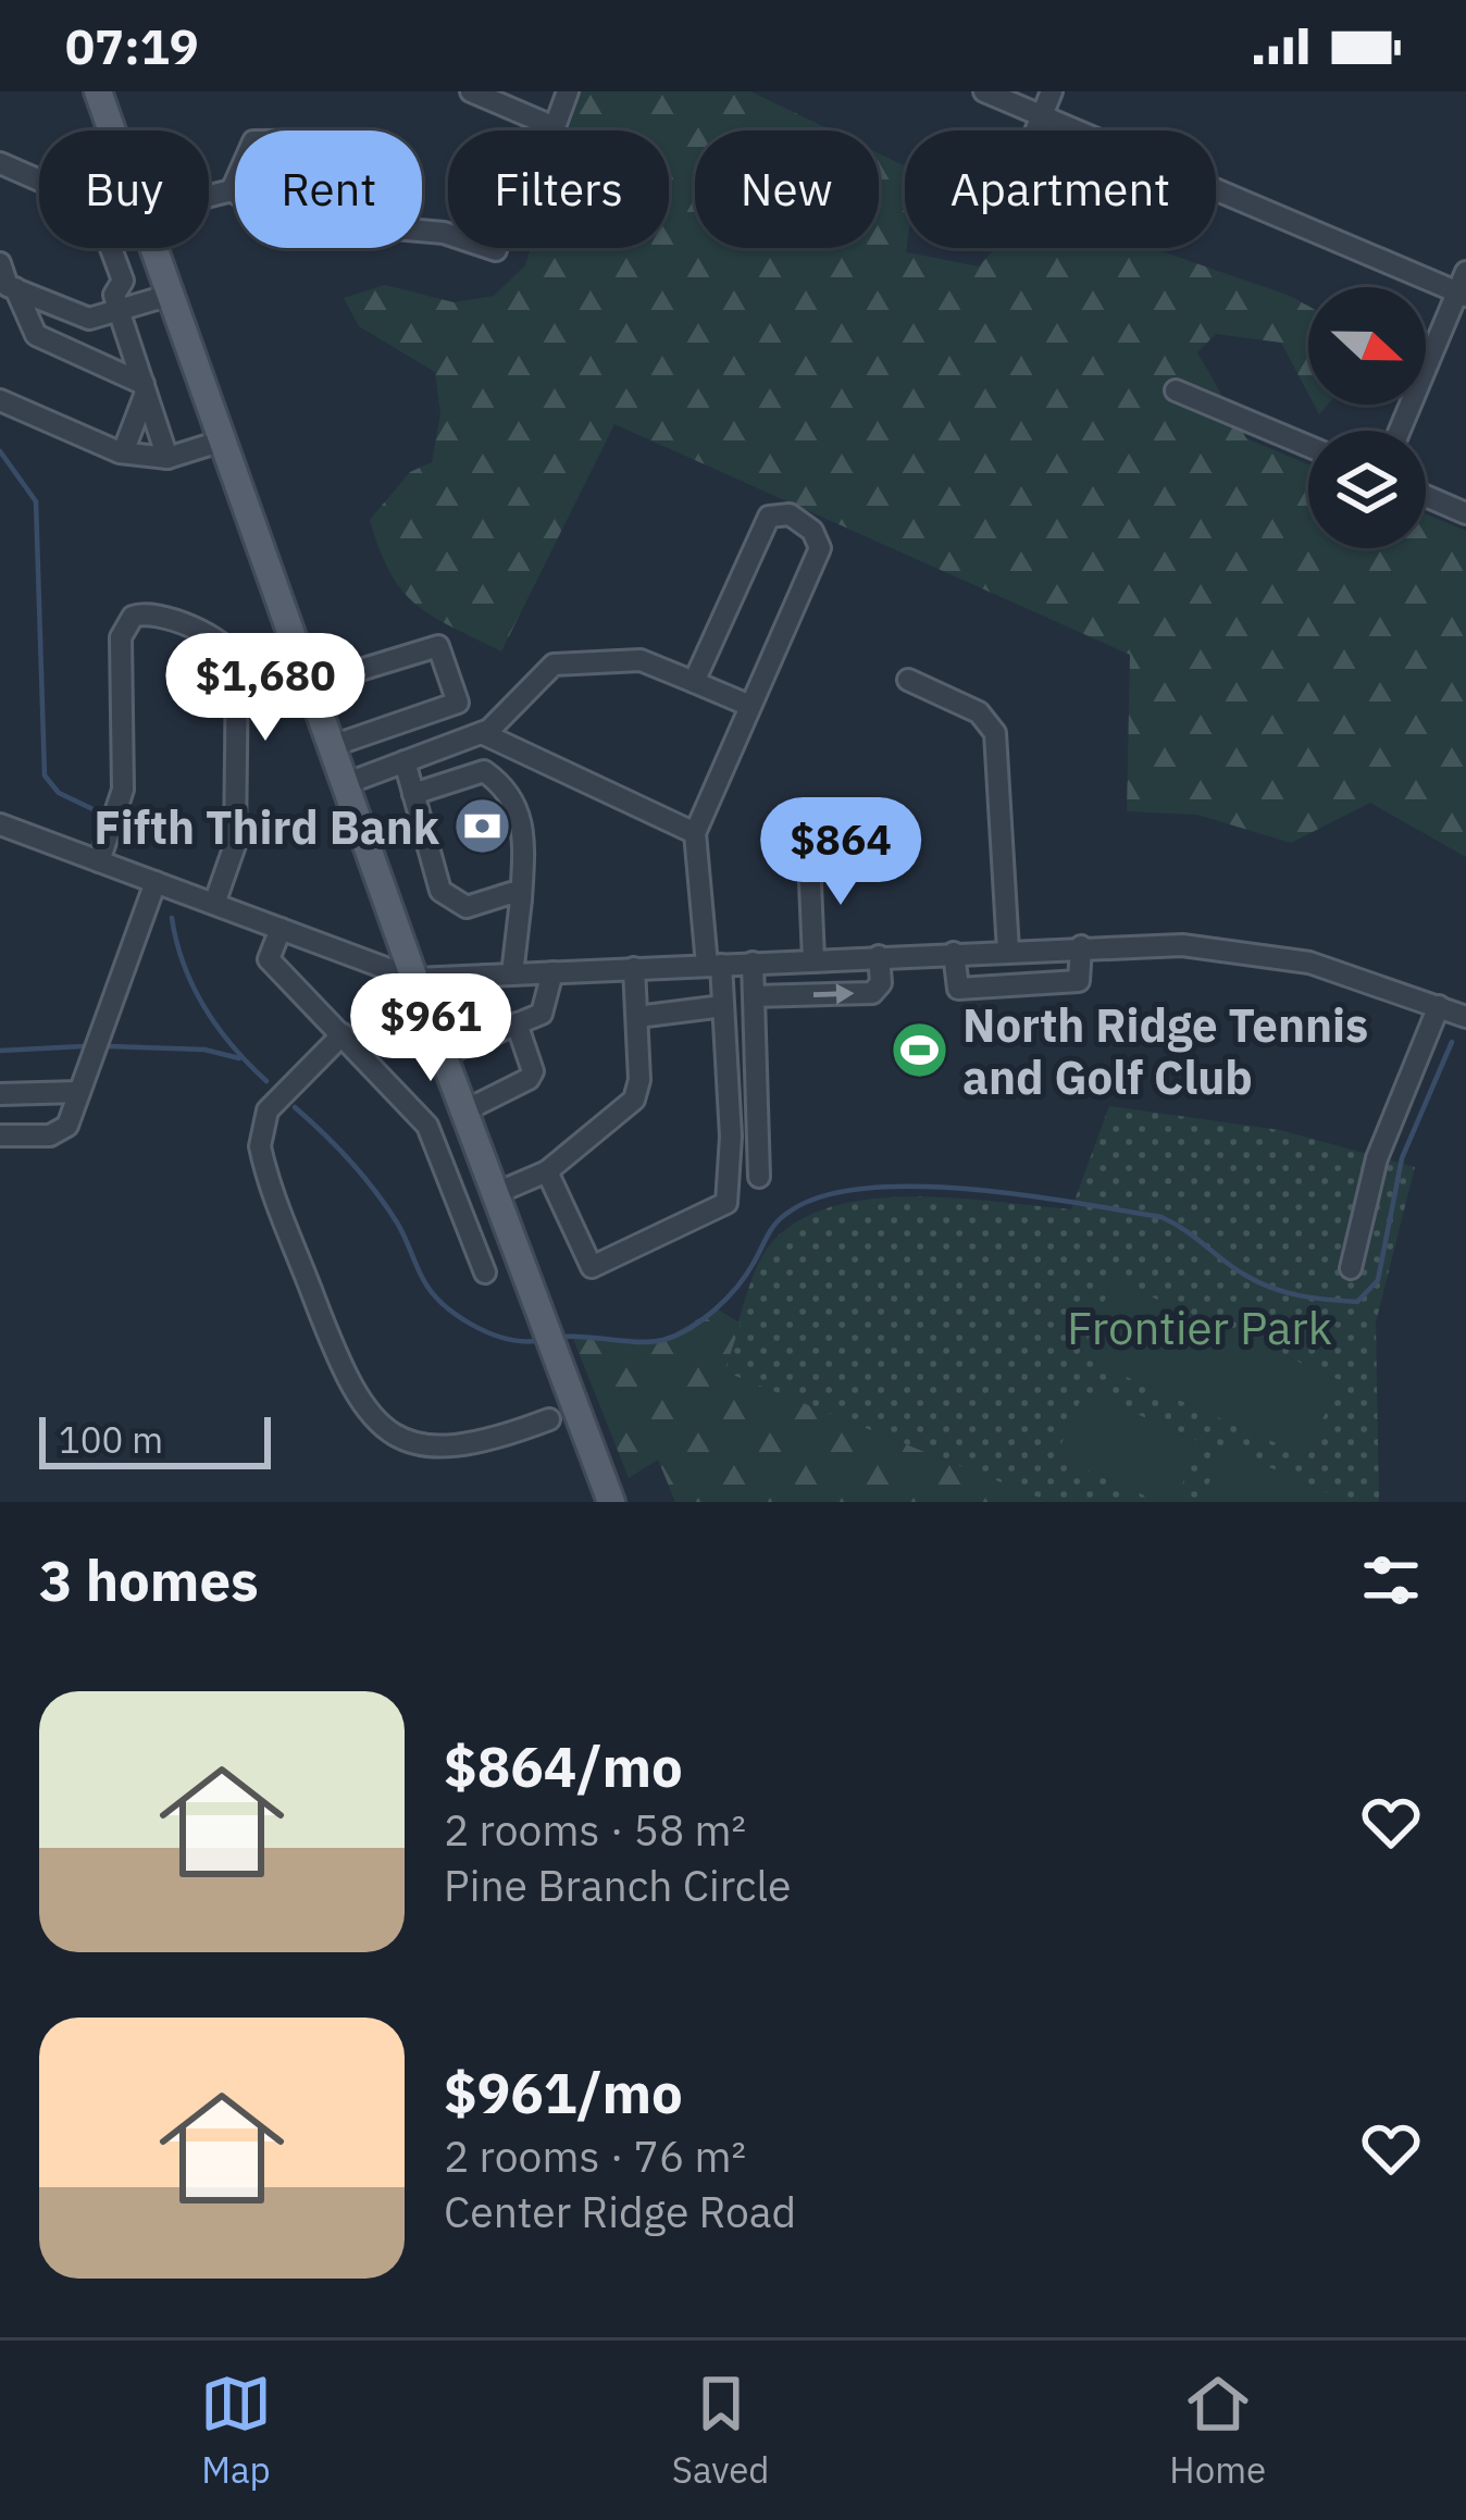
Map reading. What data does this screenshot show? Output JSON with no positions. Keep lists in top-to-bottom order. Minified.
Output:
{"parks":["Frontier Park"],"places":{"bank":["Fifth Third Bank"],"sports":["North Ridge Tennis and Golf Club"]},"scale_bar":"100 m","north":"right","page":{"status":"07:19","chip":["Buy","Rent","Filters","New","Apartment"],"price":["$1,680","$864","$961"],"scale":"100 m","heading":"3 homes","list":[{"name":"$864/mo","note":"2 rooms · 58 m² · Pine Branch Circle"},{"name":"$961/mo","note":"2 rooms · 76 m² · Center Ridge Road"}],"tabs":["Map","Saved","Home"]}}
